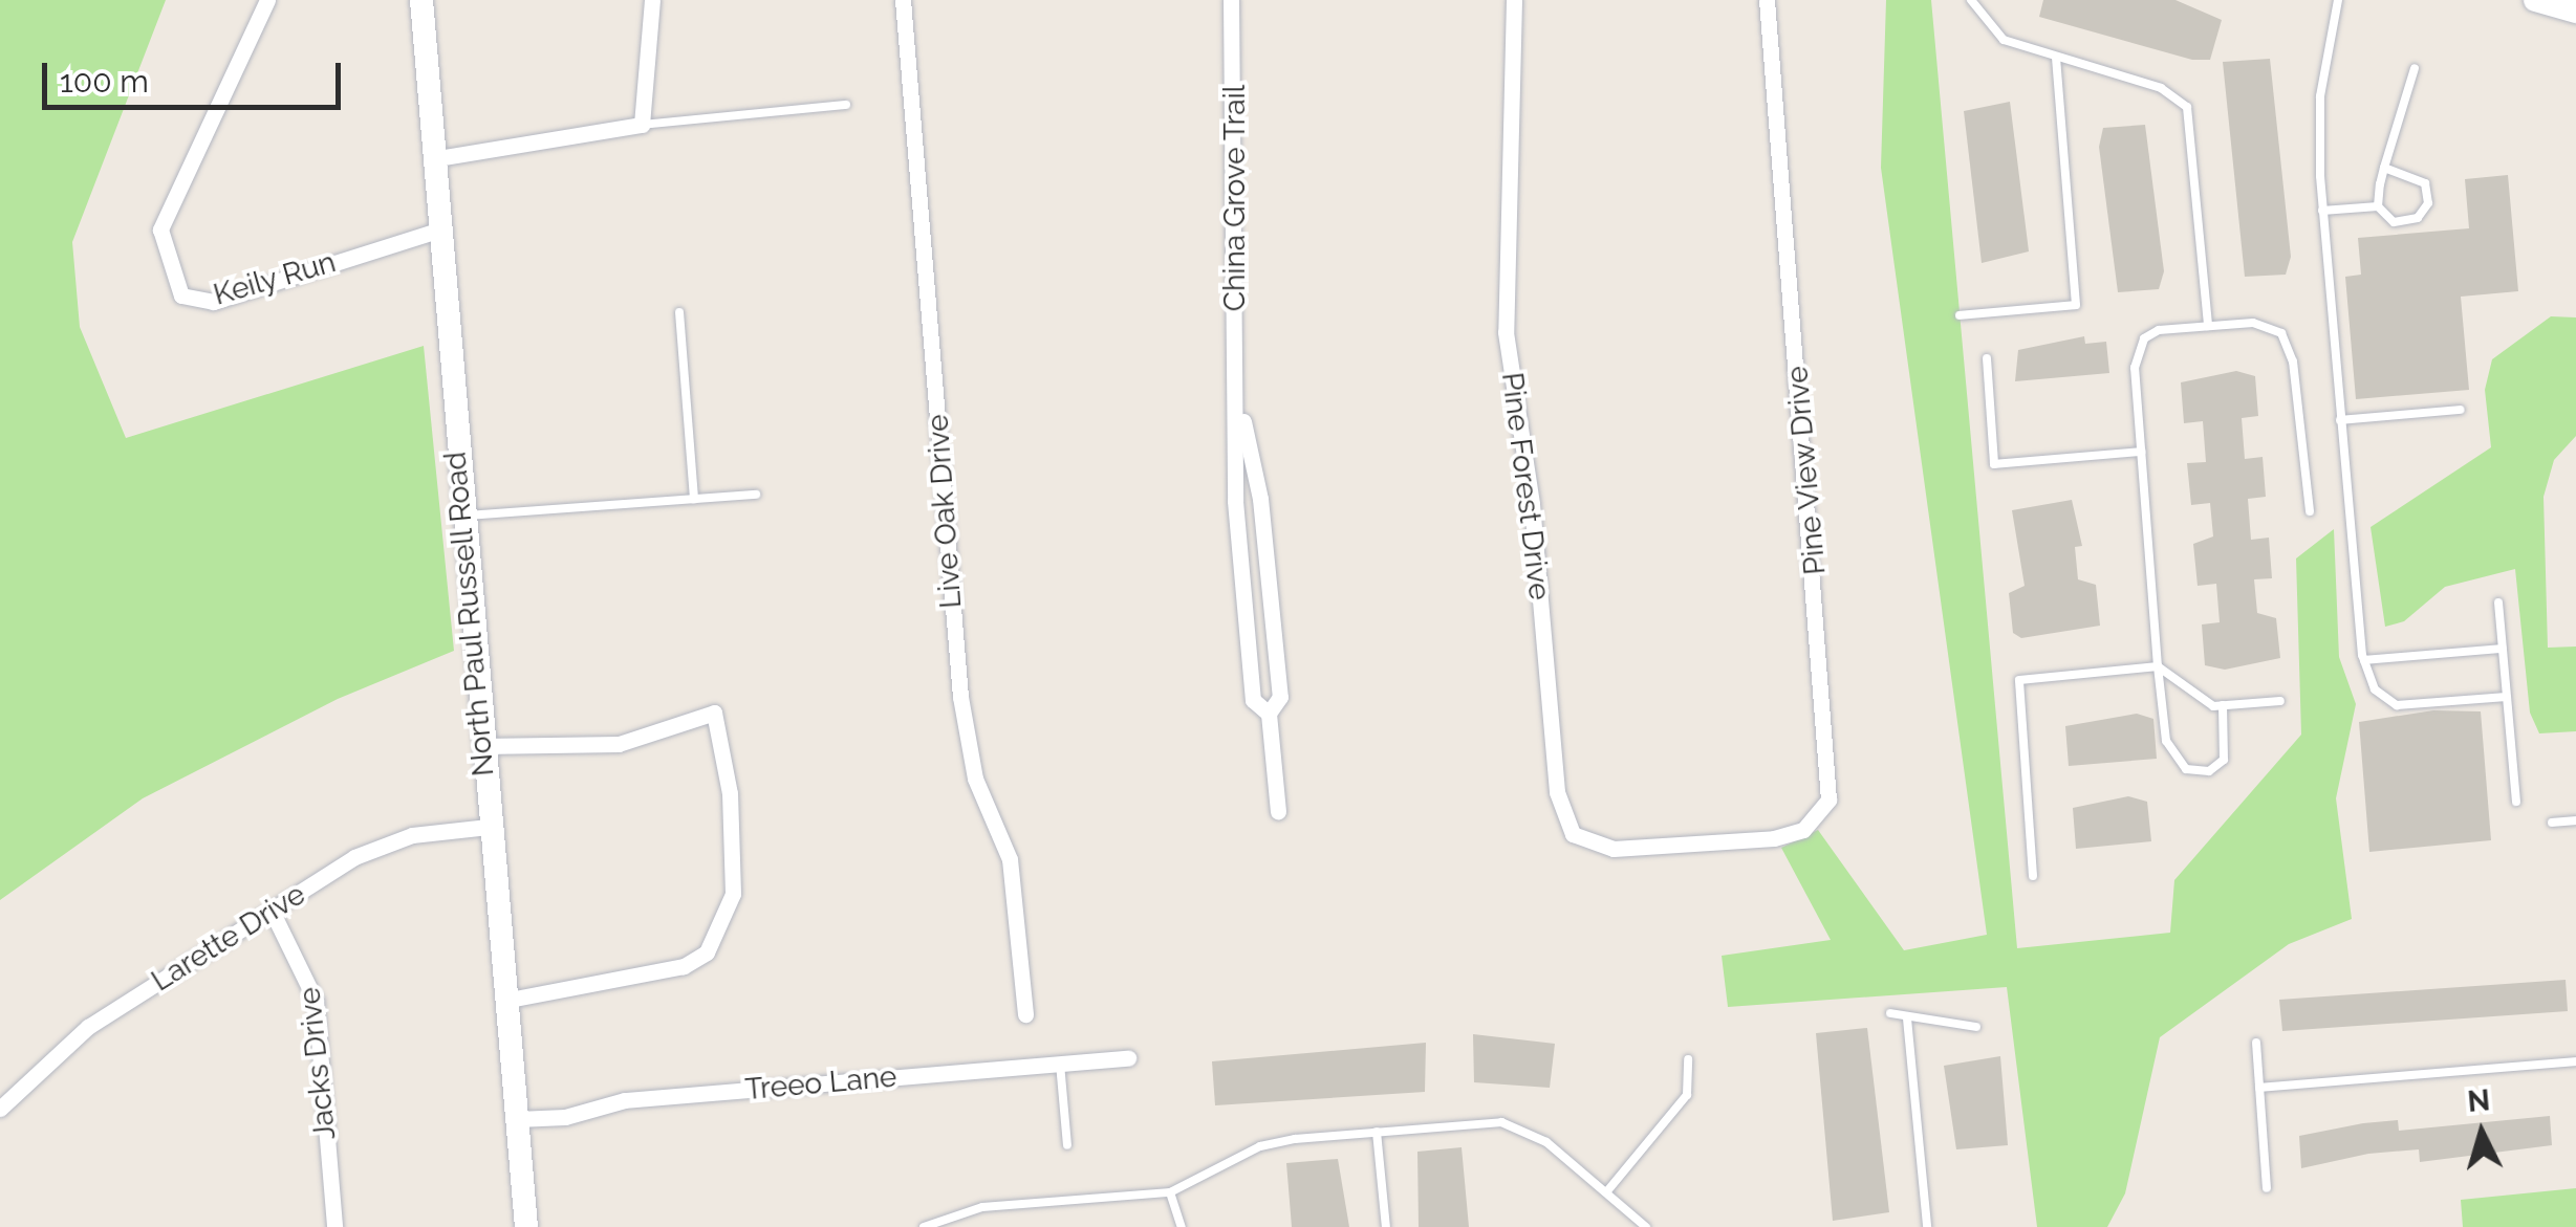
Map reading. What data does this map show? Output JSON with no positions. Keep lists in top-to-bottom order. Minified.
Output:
{"streets":{"street":["China Grove Trail","Keily Run","Pine View Drive","Pine Forest Drive","Live Oak Drive","North Paul Russell Road","Larette Drive","Jacks Drive","Treeo Lane"]},"crossings":[["Keily Run","North Paul Russell Road"],["Pine View Drive","Pine Forest Drive"],["North Paul Russell Road","Larette Drive"],["North Paul Russell Road","Treeo Lane"],["Larette Drive","Jacks Drive"]],"scale_bar":"100 m","north":"top"}
